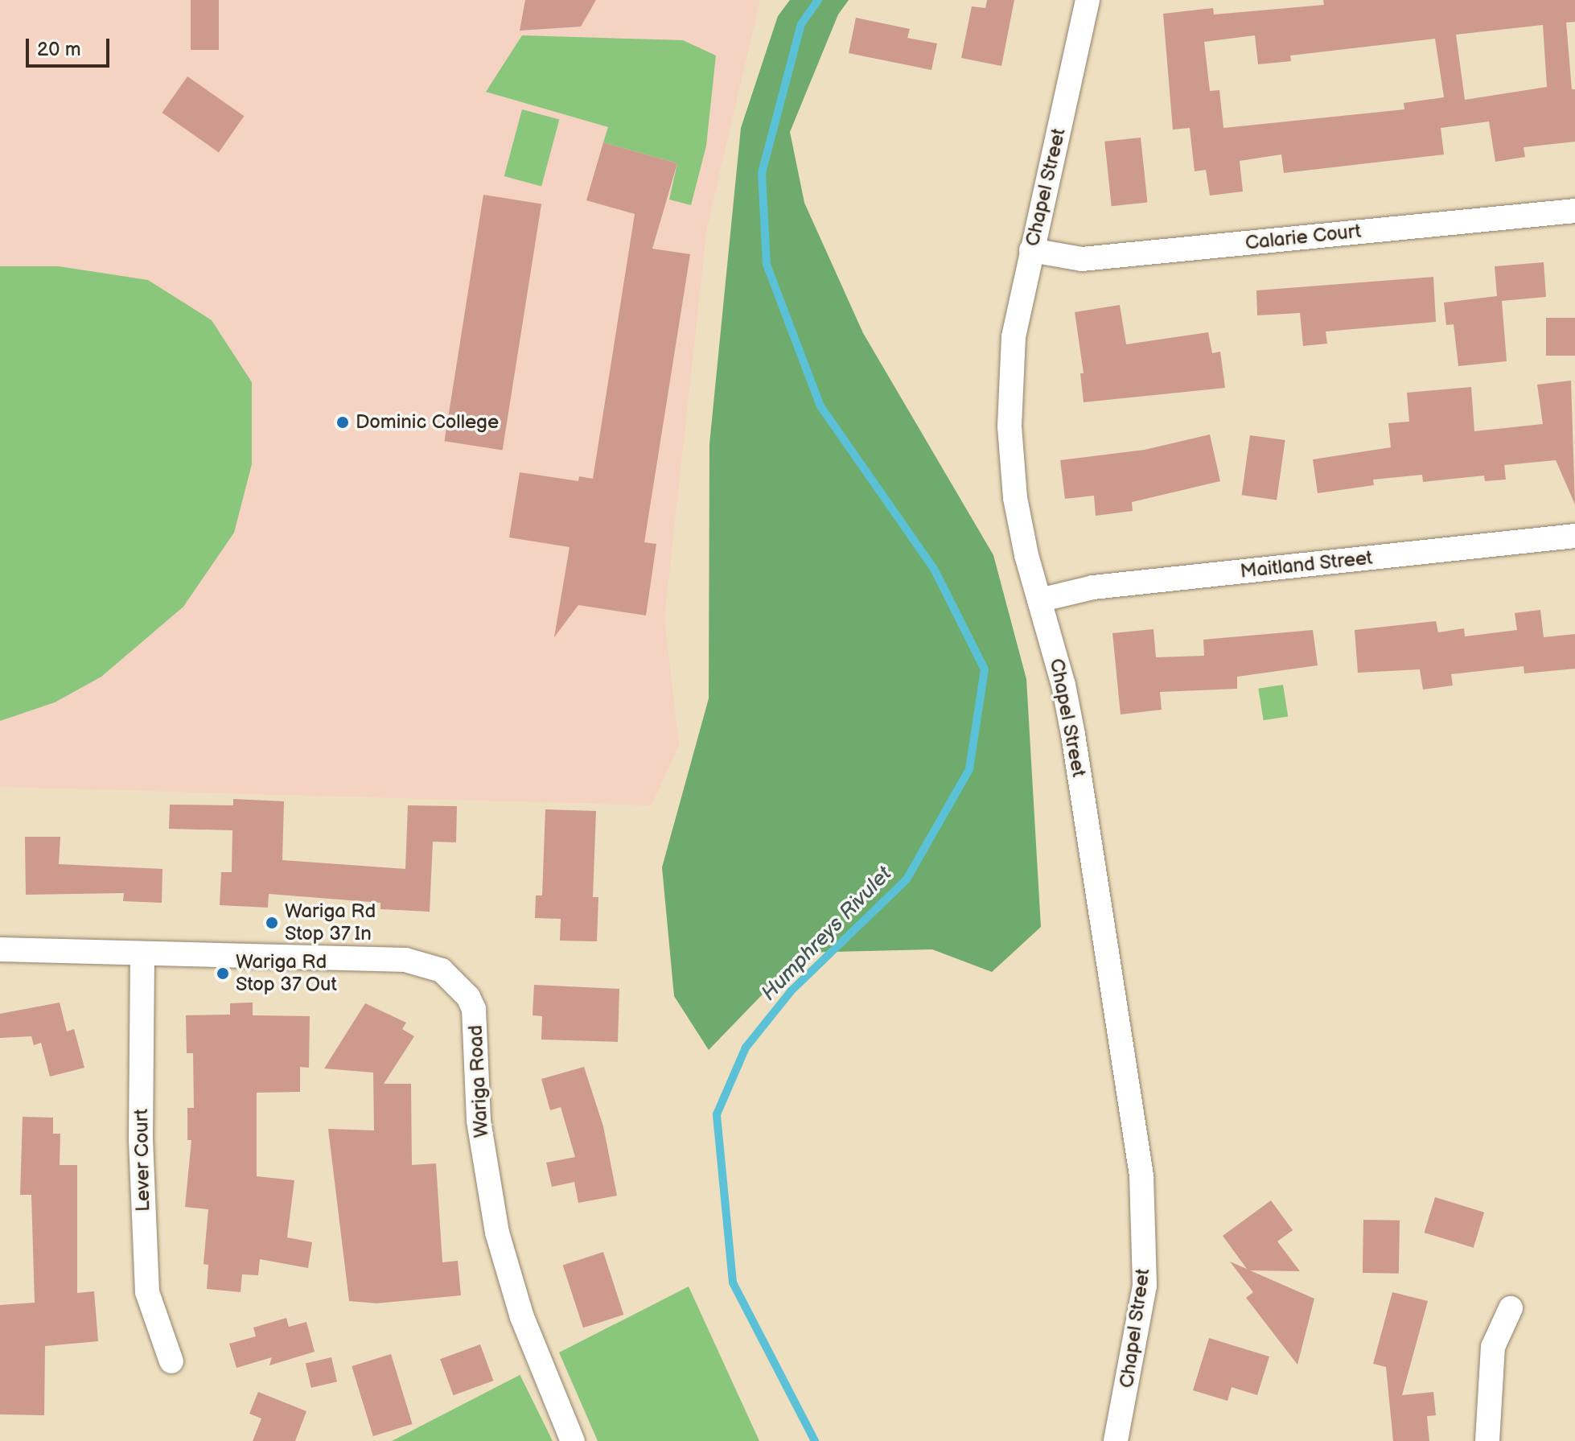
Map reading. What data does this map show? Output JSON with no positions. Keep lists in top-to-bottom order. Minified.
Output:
{"streets":{"street":["Chapel Street","Calarie Court","Maitland Street","Wariga Road","Lever Court"]},"crossings":[["Chapel Street","Calarie Court"],["Chapel Street","Maitland Street"],["Wariga Road","Lever Court"]],"water":["Humphreys Rivulet"],"places":["Dominic College","Wariga Rd Stop 37 In","Wariga Rd Stop 37 Out"],"scale_bar":"20 m"}
